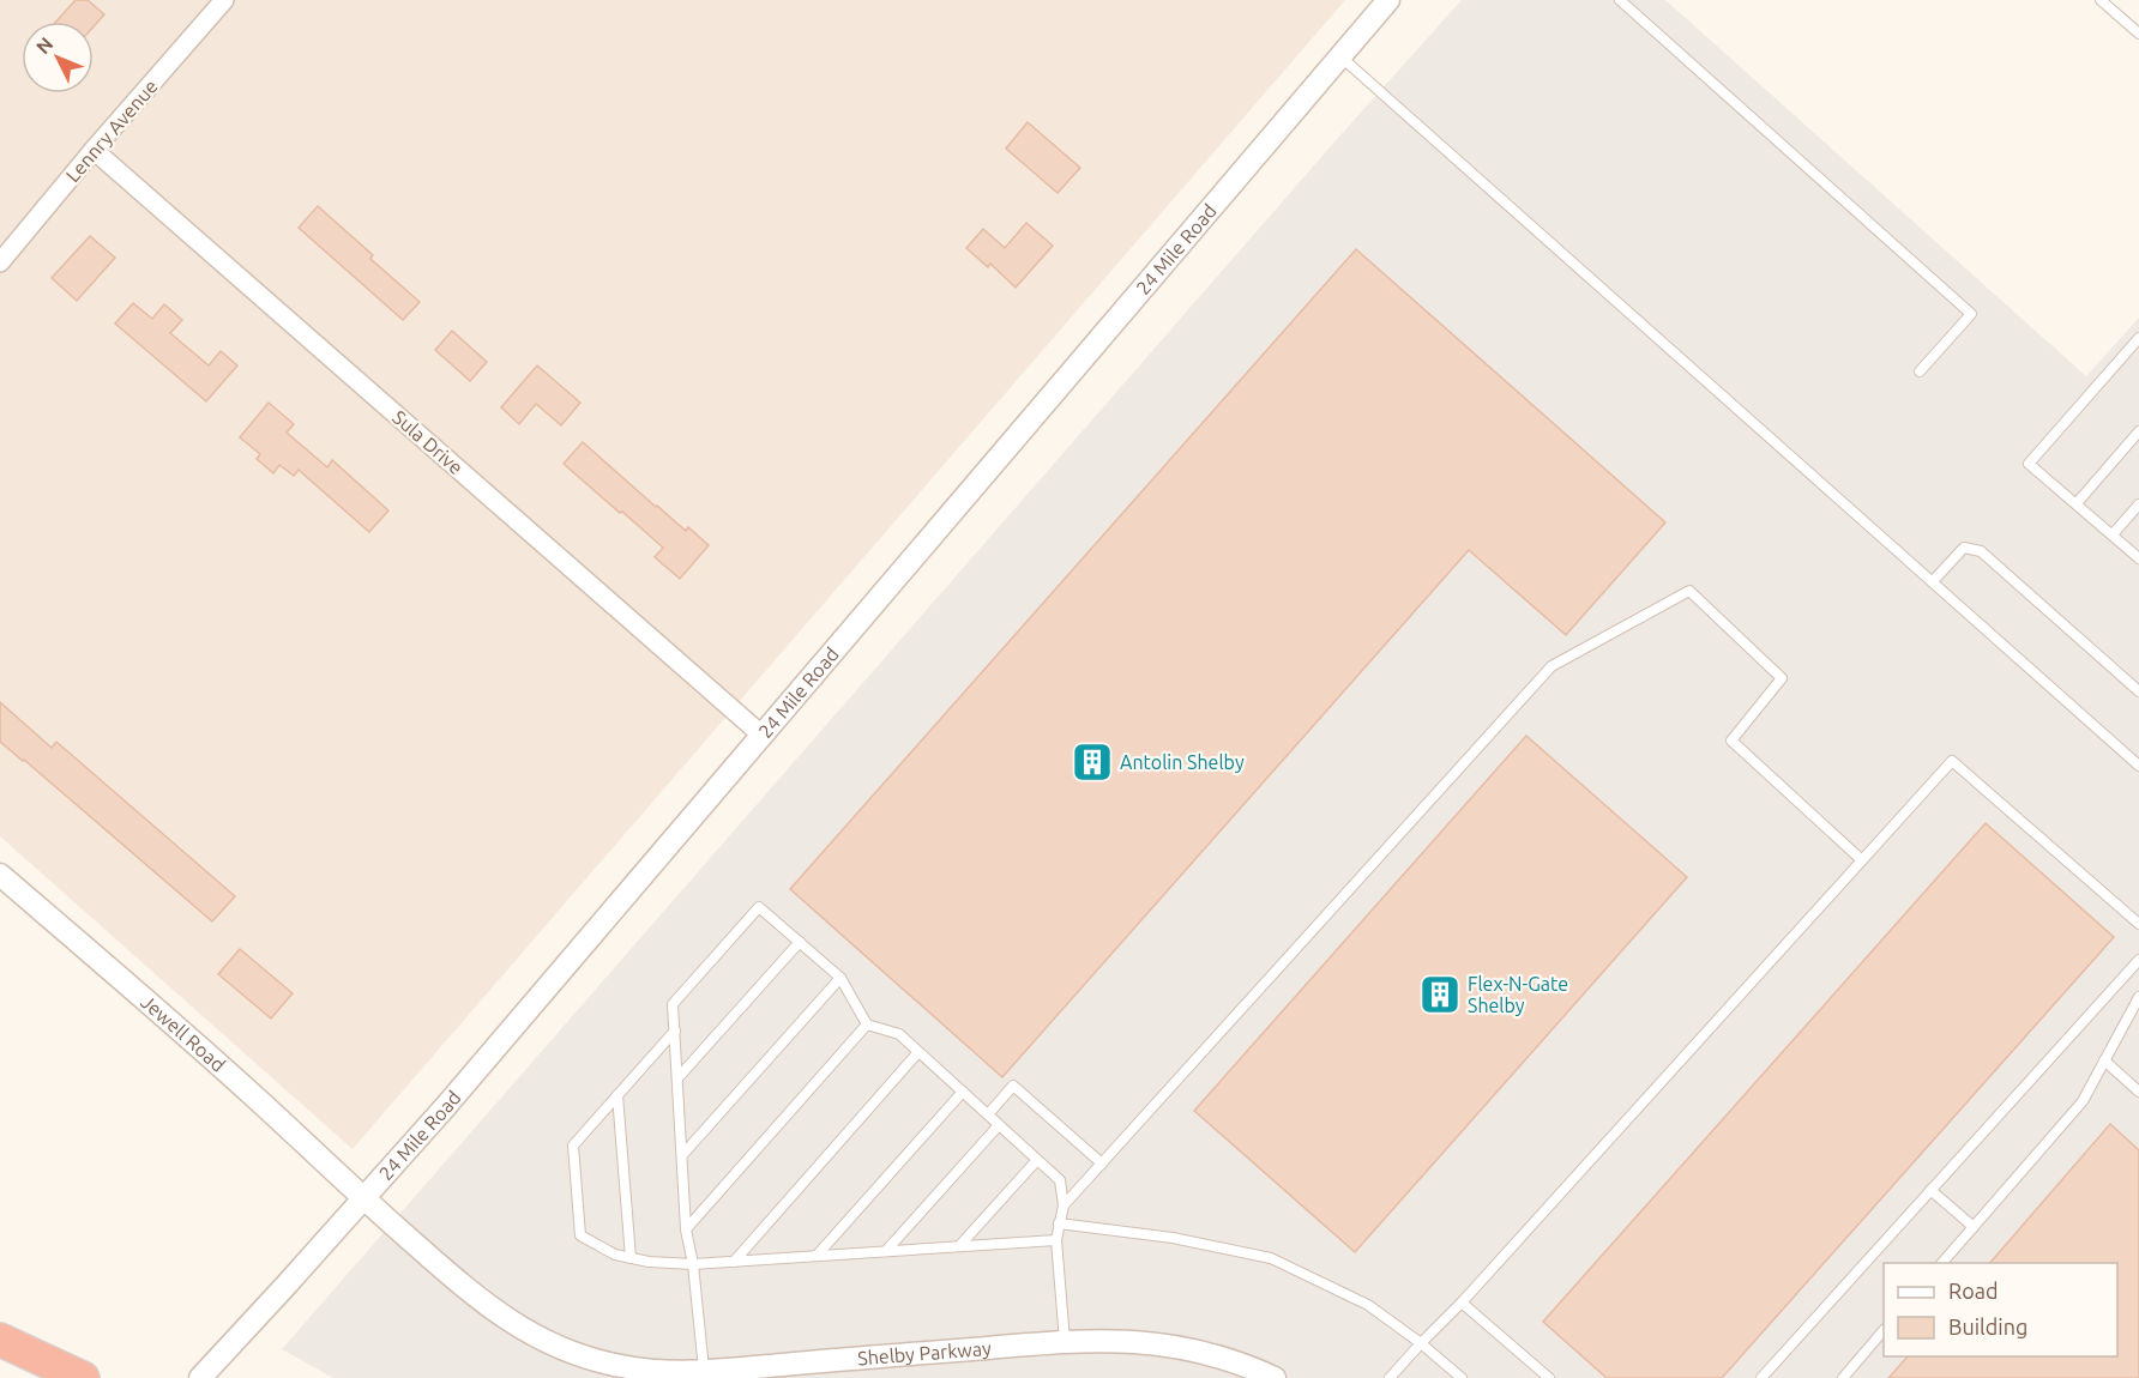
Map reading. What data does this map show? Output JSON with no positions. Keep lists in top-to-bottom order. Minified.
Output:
{"streets":{"street":["Lennry Avenue","24 Mile Road","Sula Drive","Jewell Road","Shelby Parkway"]},"crossings":[["Lennry Avenue","Sula Drive"],["24 Mile Road","Sula Drive"],["24 Mile Road","Jewell Road"],["24 Mile Road","Shelby Parkway"],["Jewell Road","Shelby Parkway"]],"places":{"building":["Antolin Shelby","Flex-N-Gate Shelby"]},"legend":["Road","Building"],"north":"top left"}
